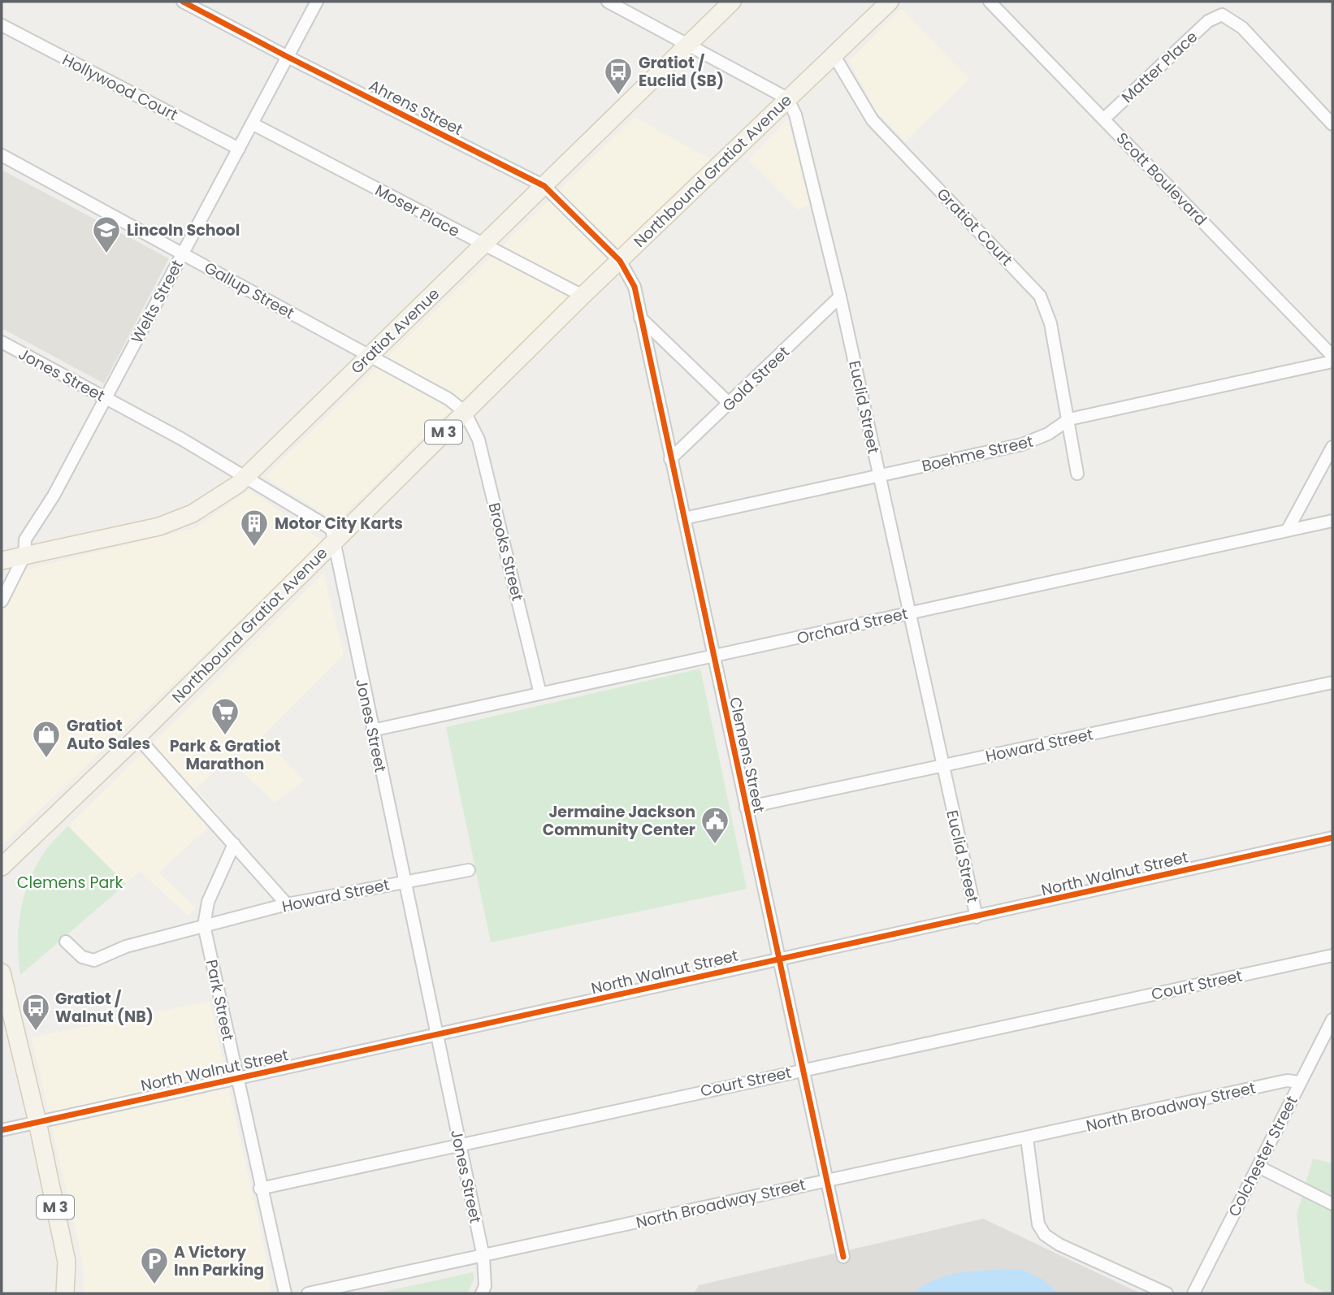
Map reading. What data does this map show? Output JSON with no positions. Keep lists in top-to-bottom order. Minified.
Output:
{"streets":{"main road":["Northbound Gratiot Avenue","Gratiot Avenue","M 3"],"street":["Matter Place","Hollywood Court","Ahrens Street","Scott Boulevard","Moser Place","Gratiot Court","Gallup Street","Welts Street","Jones Street","Gold Street","Euclid Street","Boehme Street","Brooks Street","Orchard Street","Howard Street","Clemens Street","North Walnut Street","Court Street","Park Street","North Broadway Street","Colchester Street"]},"crossings":[["Matter Place","Scott Boulevard"],["Hollywood Court","Welts Street"],["Ahrens Street","Northbound Gratiot Avenue"],["Ahrens Street","Welts Street"],["Ahrens Street","Gratiot Avenue"],["Ahrens Street","Clemens Street"],["Northbound Gratiot Avenue","Moser Place"],["Northbound Gratiot Avenue","Gratiot Court"],["Northbound Gratiot Avenue","Gallup Street"],["Northbound Gratiot Avenue","Jones Street"],["Northbound Gratiot Avenue","Euclid Street"],["Northbound Gratiot Avenue","Brooks Street"],["Northbound Gratiot Avenue","Clemens Street"],["Moser Place","Welts Street"],["Moser Place","Gratiot Avenue"],["Gratiot Court","Boehme Street"],["Gallup Street","Welts Street"],["Gallup Street","Gratiot Avenue"],["Gallup Street","Brooks Street"],["Welts Street","Gratiot Avenue"],["Welts Street","Jones Street"],["Gratiot Avenue","Jones Street"],["Jones Street","Orchard Street"],["Jones Street","Howard Street"],["Jones Street","North Walnut Street"],["Jones Street","Court Street"],["Jones Street","North Broadway Street"],["Gold Street","Euclid Street"],["Gold Street","Clemens Street"],["Euclid Street","Boehme Street"],["Euclid Street","Orchard Street"],["Euclid Street","Howard Street"],["Euclid Street","North Walnut Street"],["M 3","North Walnut Street"],["Boehme Street","Clemens Street"],["Brooks Street","Orchard Street"],["Orchard Street","Clemens Street"],["Howard Street","Clemens Street"],["Howard Street","Park Street"],["Clemens Street","North Walnut Street"],["Clemens Street","Court Street"],["Clemens Street","North Broadway Street"],["North Walnut Street","Park Street"],["Court Street","Park Street"],["North Broadway Street","Colchester Street"]],"parks":["Clemens Park"],"places":{"bus stop":["Gratiot / Euclid (SB)","Gratiot / Walnut (NB)"],"school or university":["Lincoln School"],"building":["Motor City Karts"],"supermarket":["Park & Gratiot Marathon"],"shop":["Gratiot Auto Sales"],"public building":["Jermaine Jackson Community Center"],"parking":["A Victory Inn Parking"]}}
